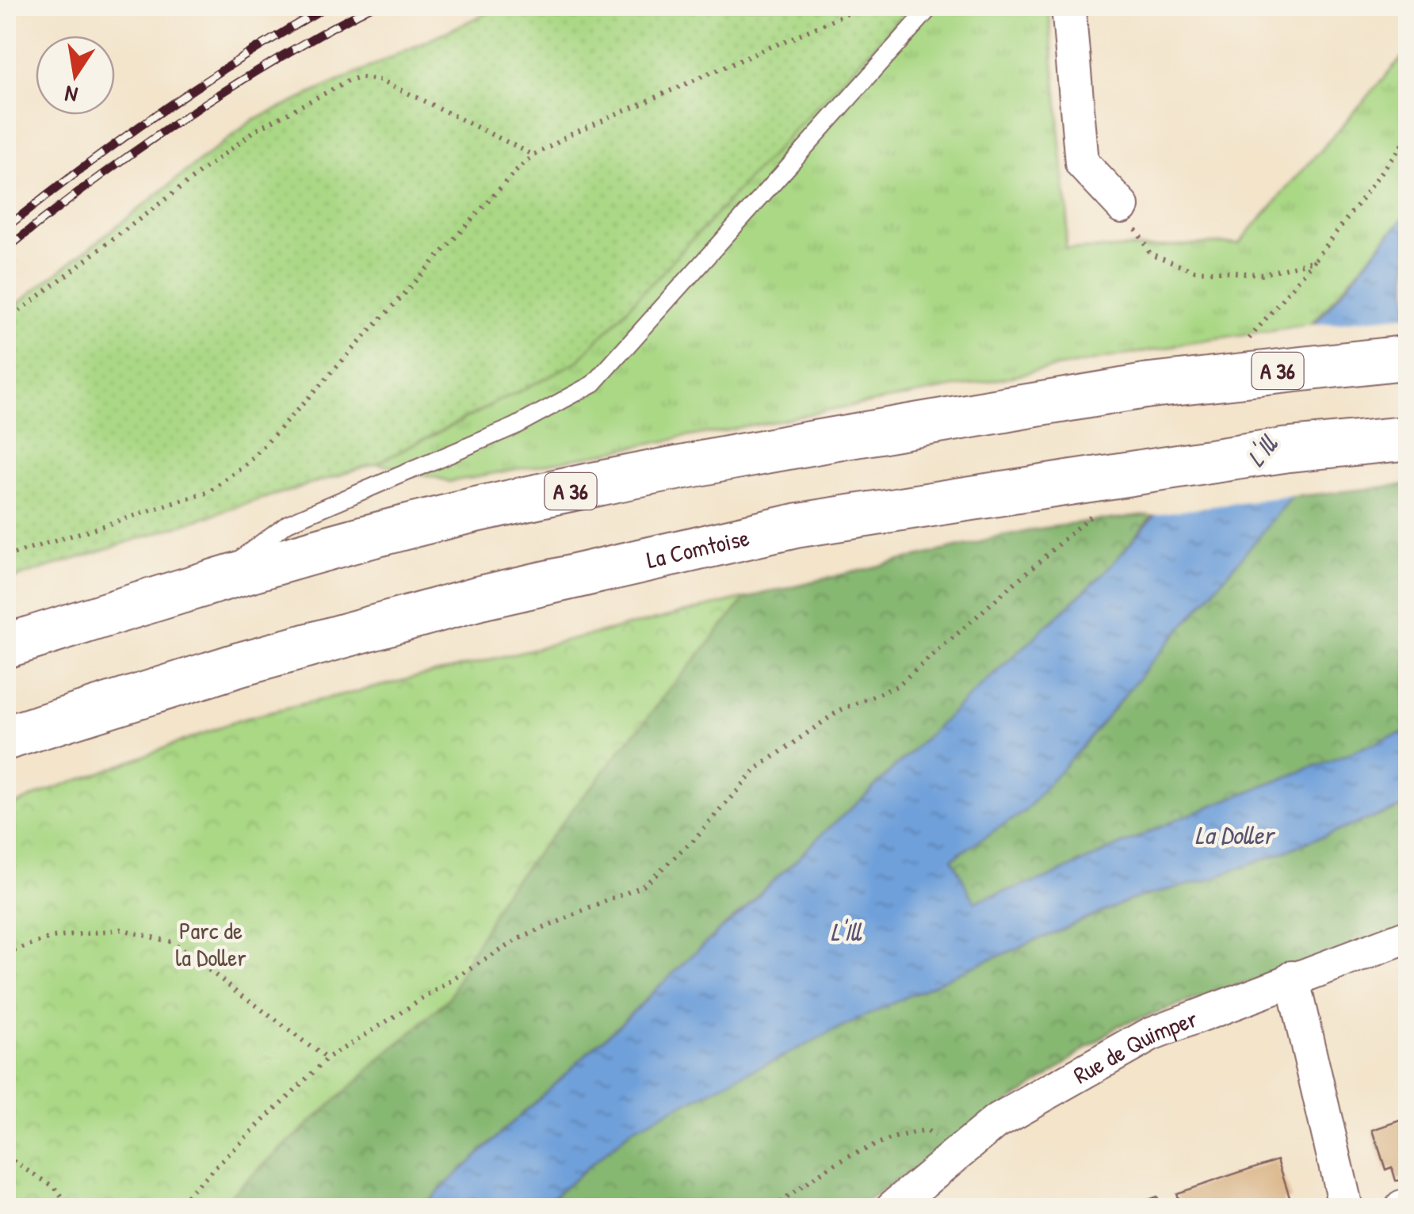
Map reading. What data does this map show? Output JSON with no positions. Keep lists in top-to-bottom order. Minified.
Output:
{"streets":{"highway":["A 36","La Comtoise"],"street":["Rue de Quimper"]},"water":["L'Ill","La Doller"],"parks":["Parc de la Doller"],"north":"bottom"}
